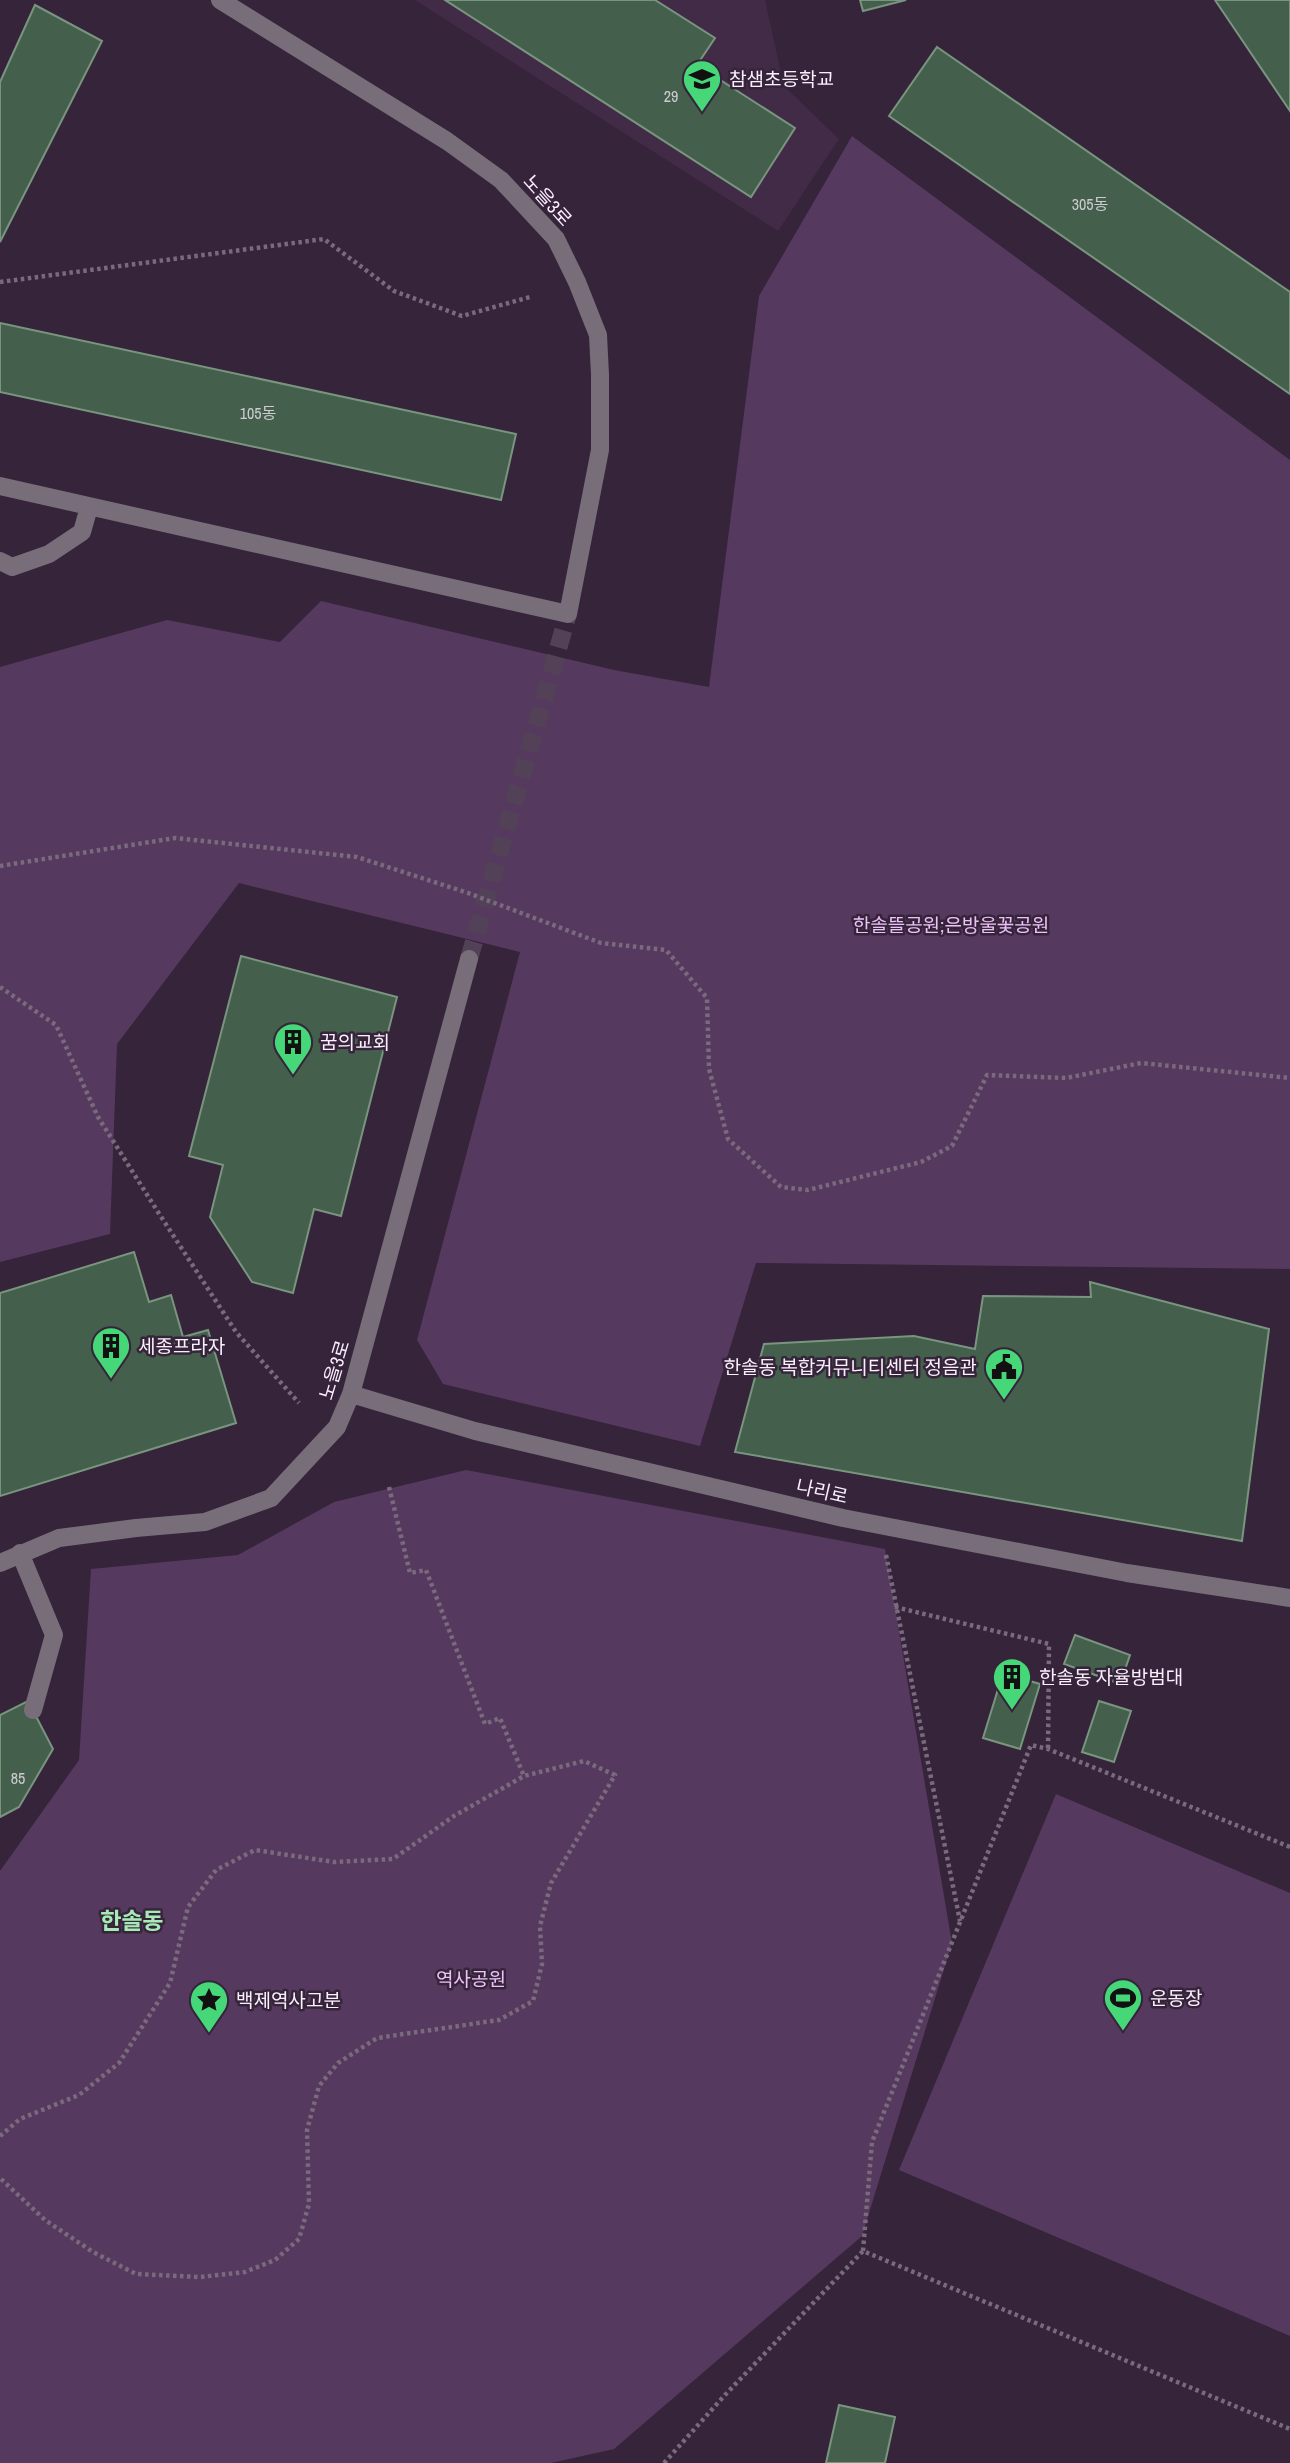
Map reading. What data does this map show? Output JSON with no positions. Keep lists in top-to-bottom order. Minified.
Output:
{"streets":{"street":["노을3로","나리로"]},"crossings":[["노을3로","나리로"]],"districts":["한솔동"],"parks":["한솔뜰공원;은방울꽃공원","역사공원"],"places":{"school or university":["참샘초등학교"],"building":["꿈의교회","세종프라자","한솔동 자율방범대"],"public building":["한솔동 복합커뮤니티센터 정음관"],"sports":["운동장"],"place":["백제역사고분"]},"house_numbers":["29","305동","105동","85"]}
